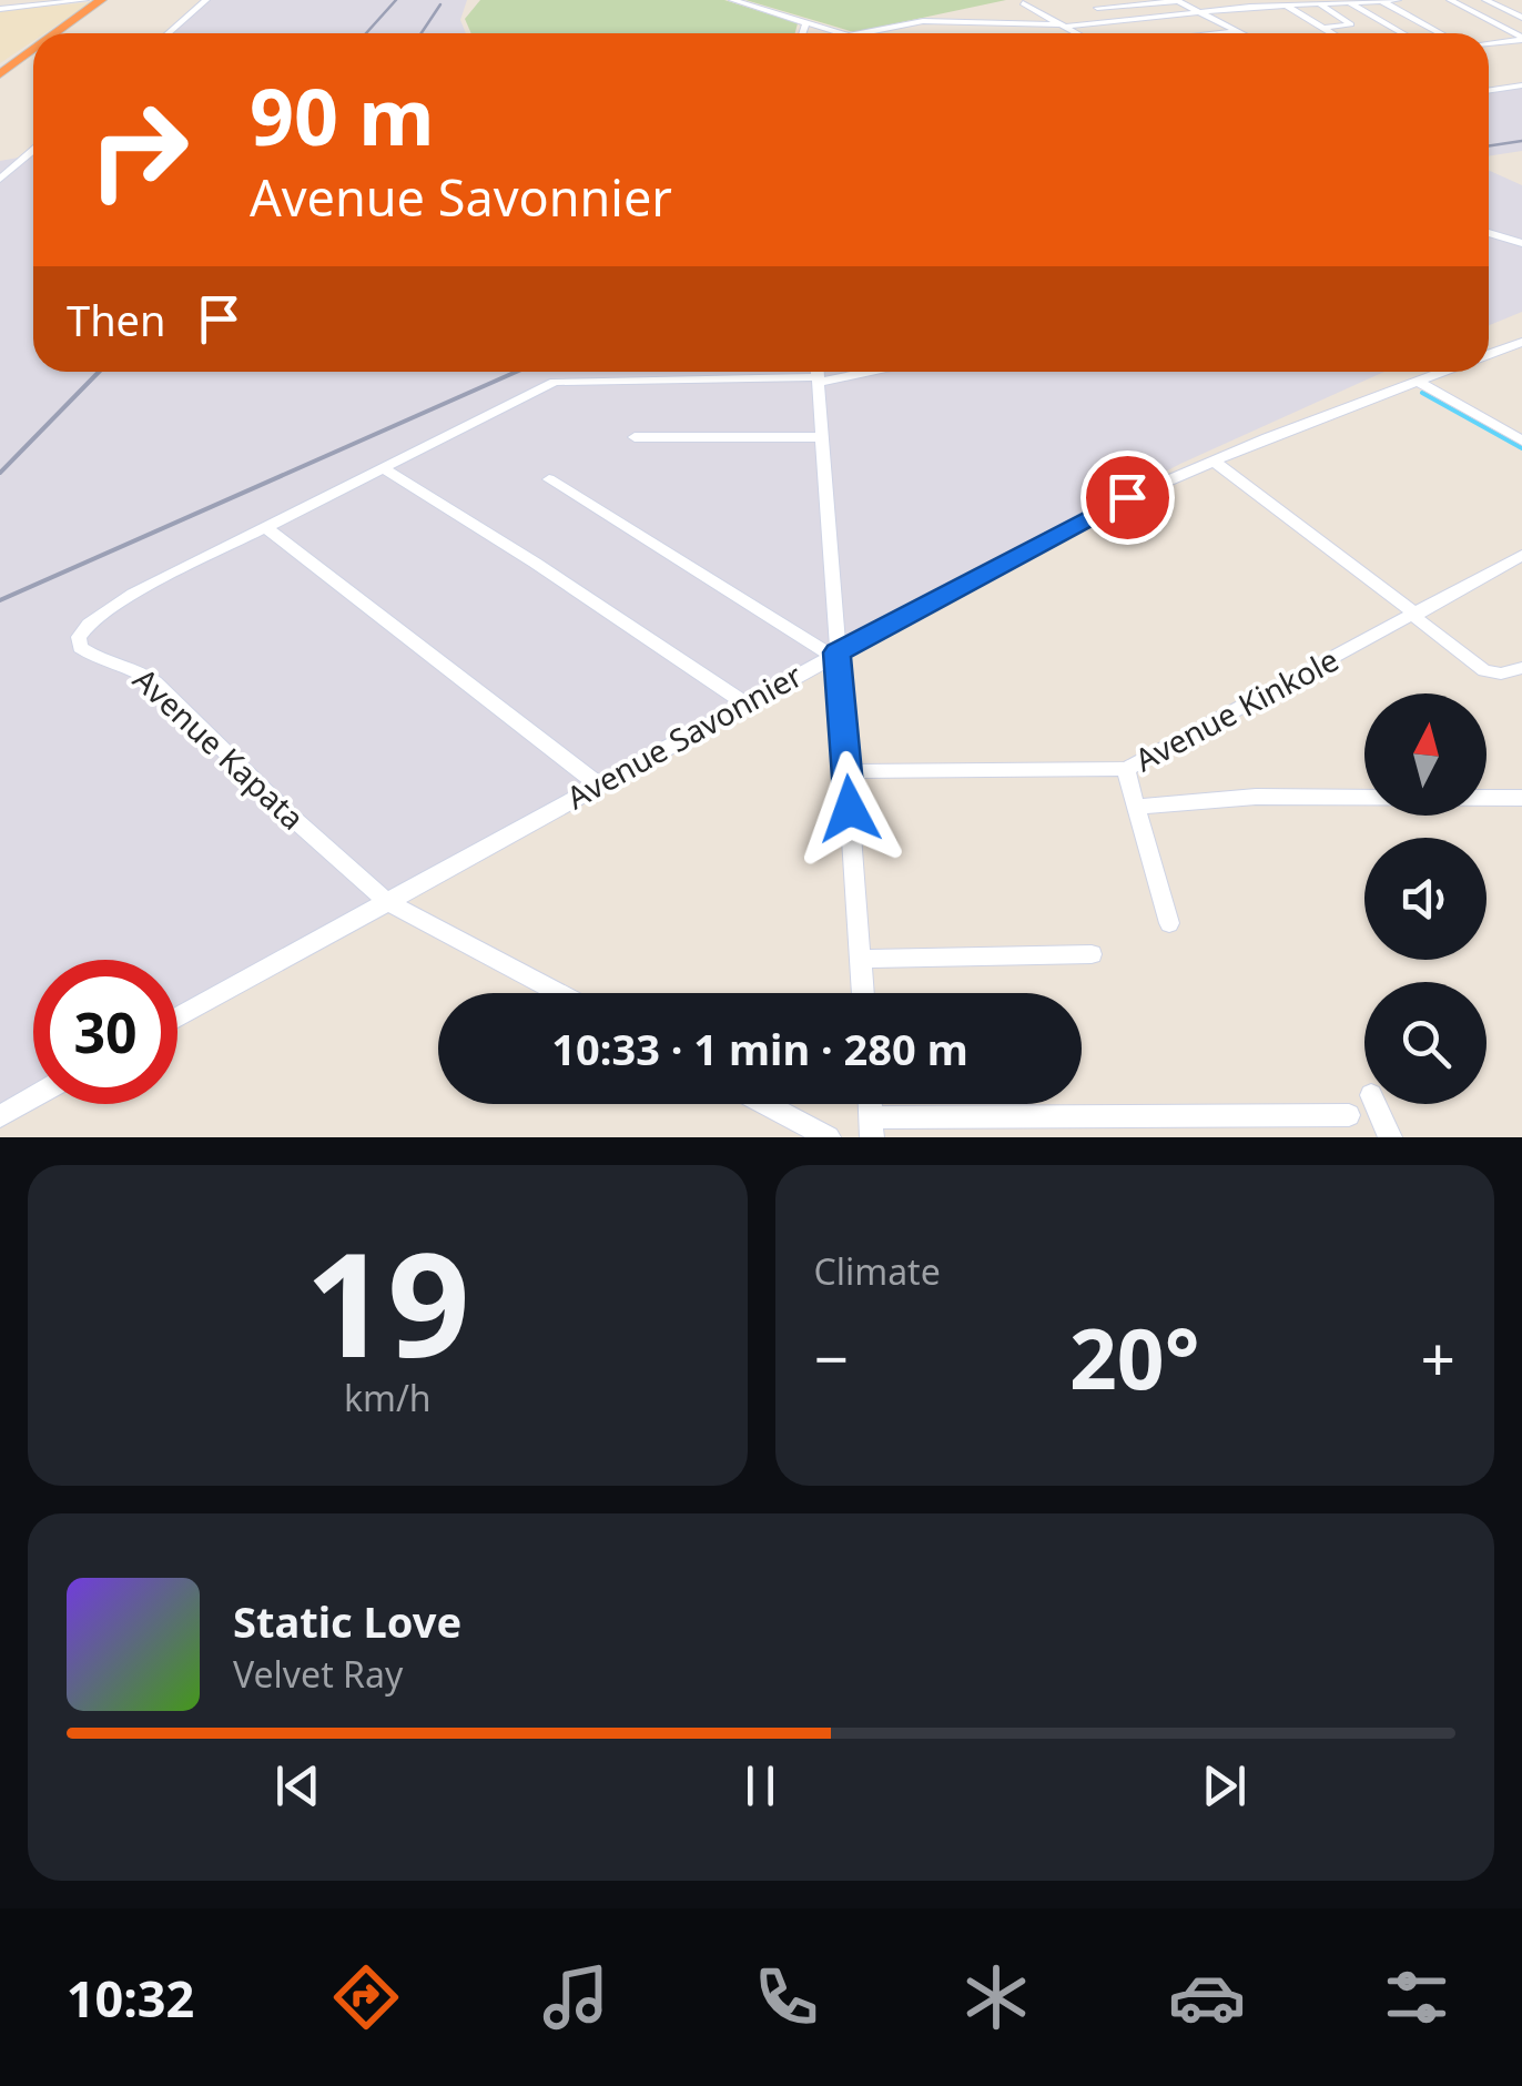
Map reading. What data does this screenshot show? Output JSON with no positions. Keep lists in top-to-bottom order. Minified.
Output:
{"streets":{"street":["Avenue Kinkole","Avenue Savonnier","Avenue Kapata"]},"crossings":[["Avenue Savonnier","Avenue Kapata"]],"north":"top","page":{"turn":["90 m","Avenue Savonnier"],"then":"Then","limit":"30","trip":"10:33 · 1 min · 280 m","tile":[["19","km/h"],"Climate"],"heat":["−","20°","+"],"song":["Static Love","Velvet Ray"],"tabs":"10:32"}}
